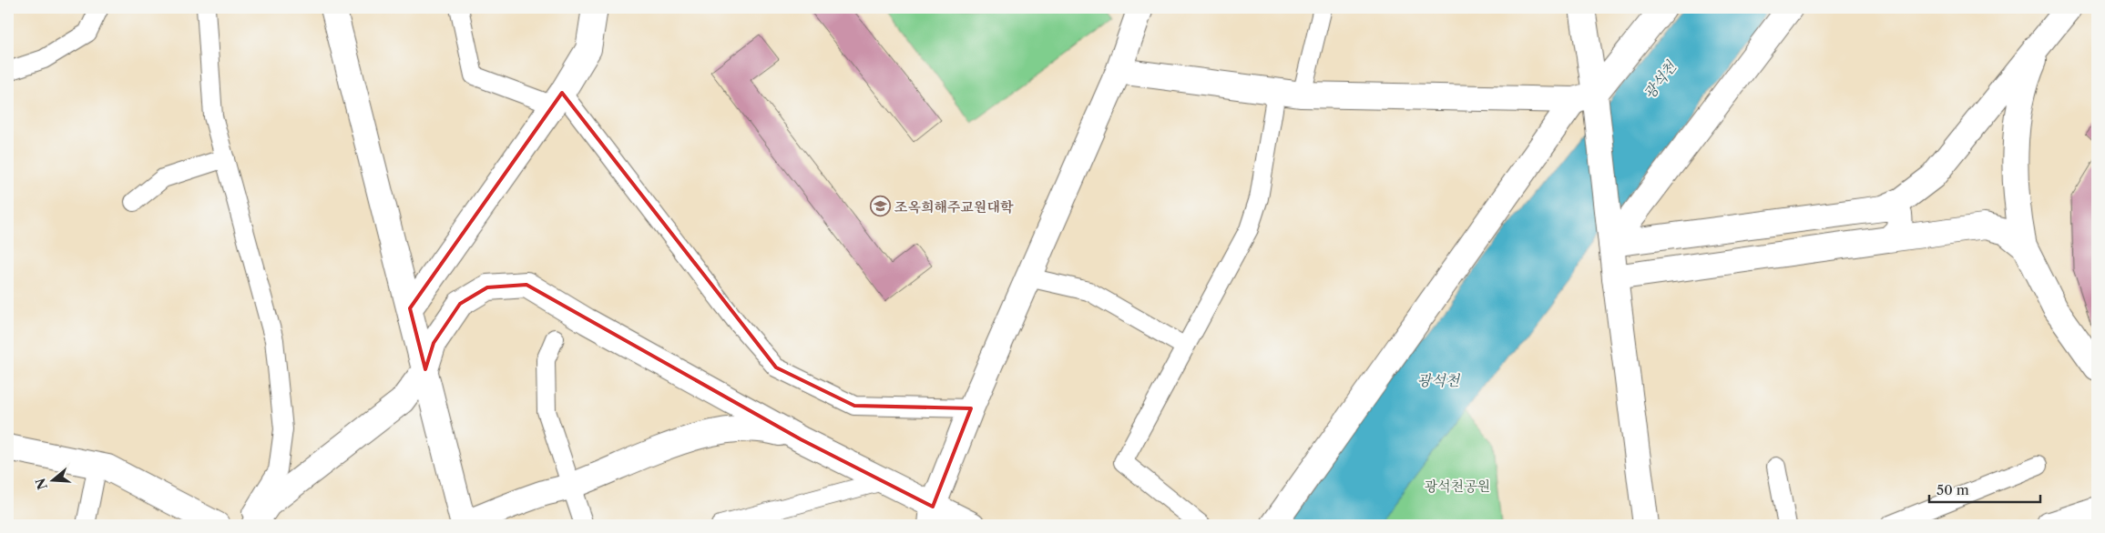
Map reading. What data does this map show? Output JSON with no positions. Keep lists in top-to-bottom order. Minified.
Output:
{"water":["광석천"],"parks":["광석천공원"],"places":{"school or university":["조옥희해주교원대학"]},"scale_bar":"50 m","north":"left"}
